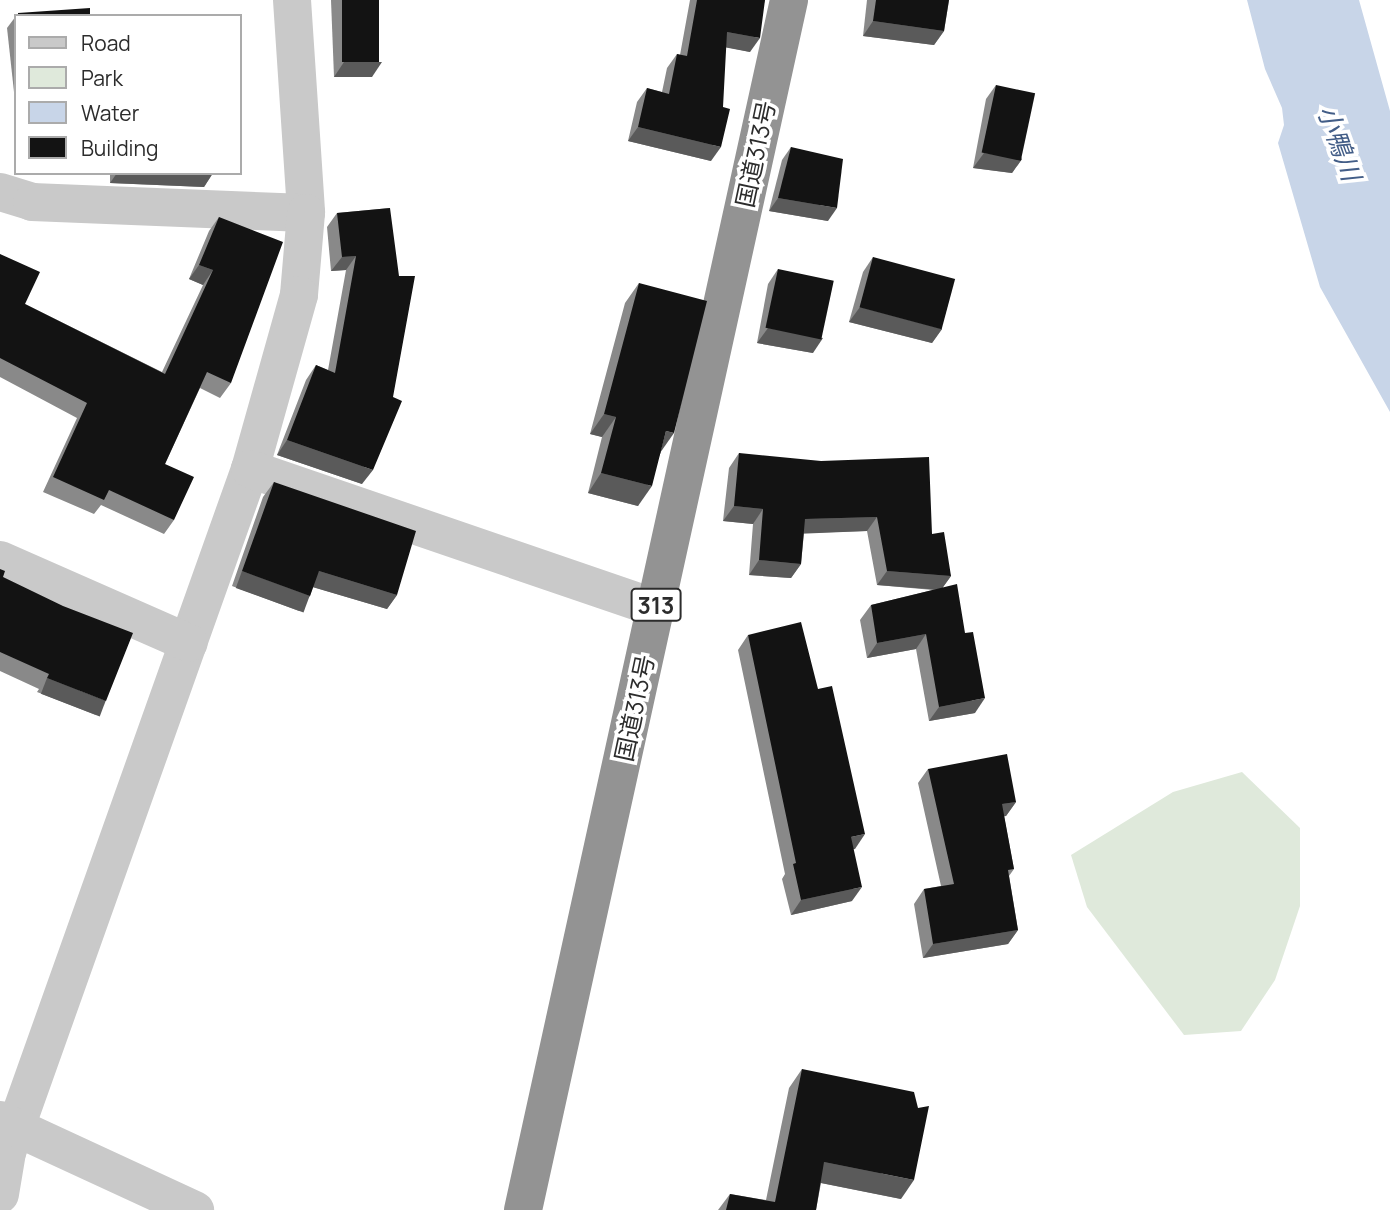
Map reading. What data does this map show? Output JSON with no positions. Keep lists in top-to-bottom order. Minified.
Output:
{"streets":{"highway":["国道313号","313"]},"water":["小鴨川"],"legend":["Road","Park","Water","Building"]}
